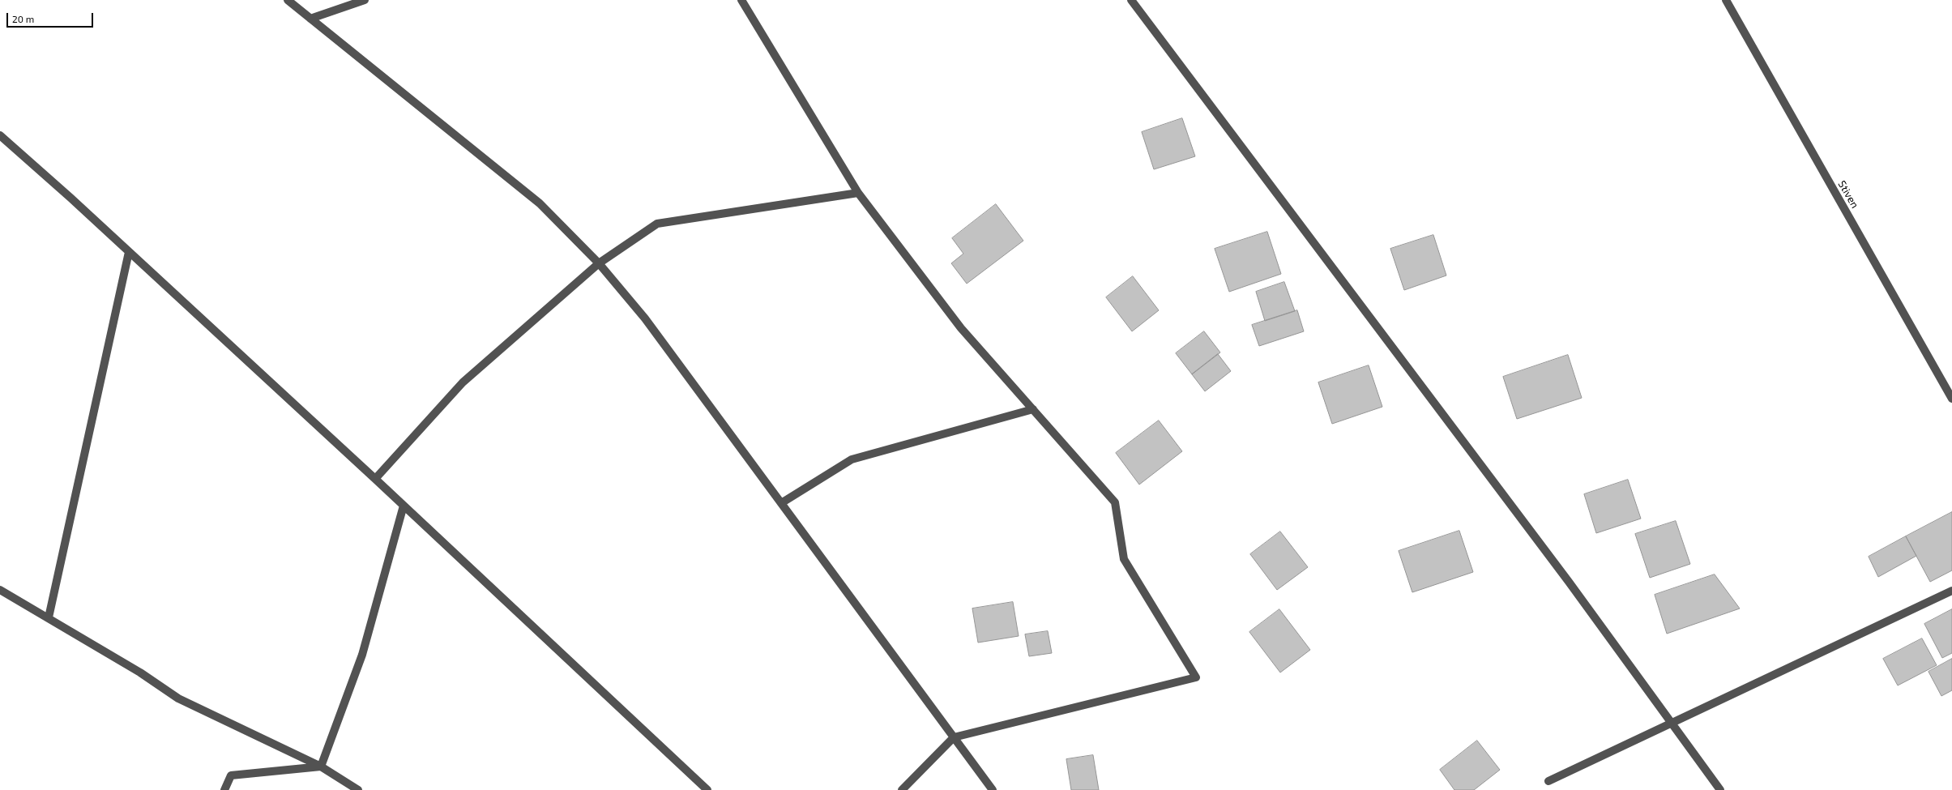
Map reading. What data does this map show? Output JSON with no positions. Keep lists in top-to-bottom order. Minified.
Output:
{"streets":{"street":["Stiven"]},"scale_bar":"20 m"}
